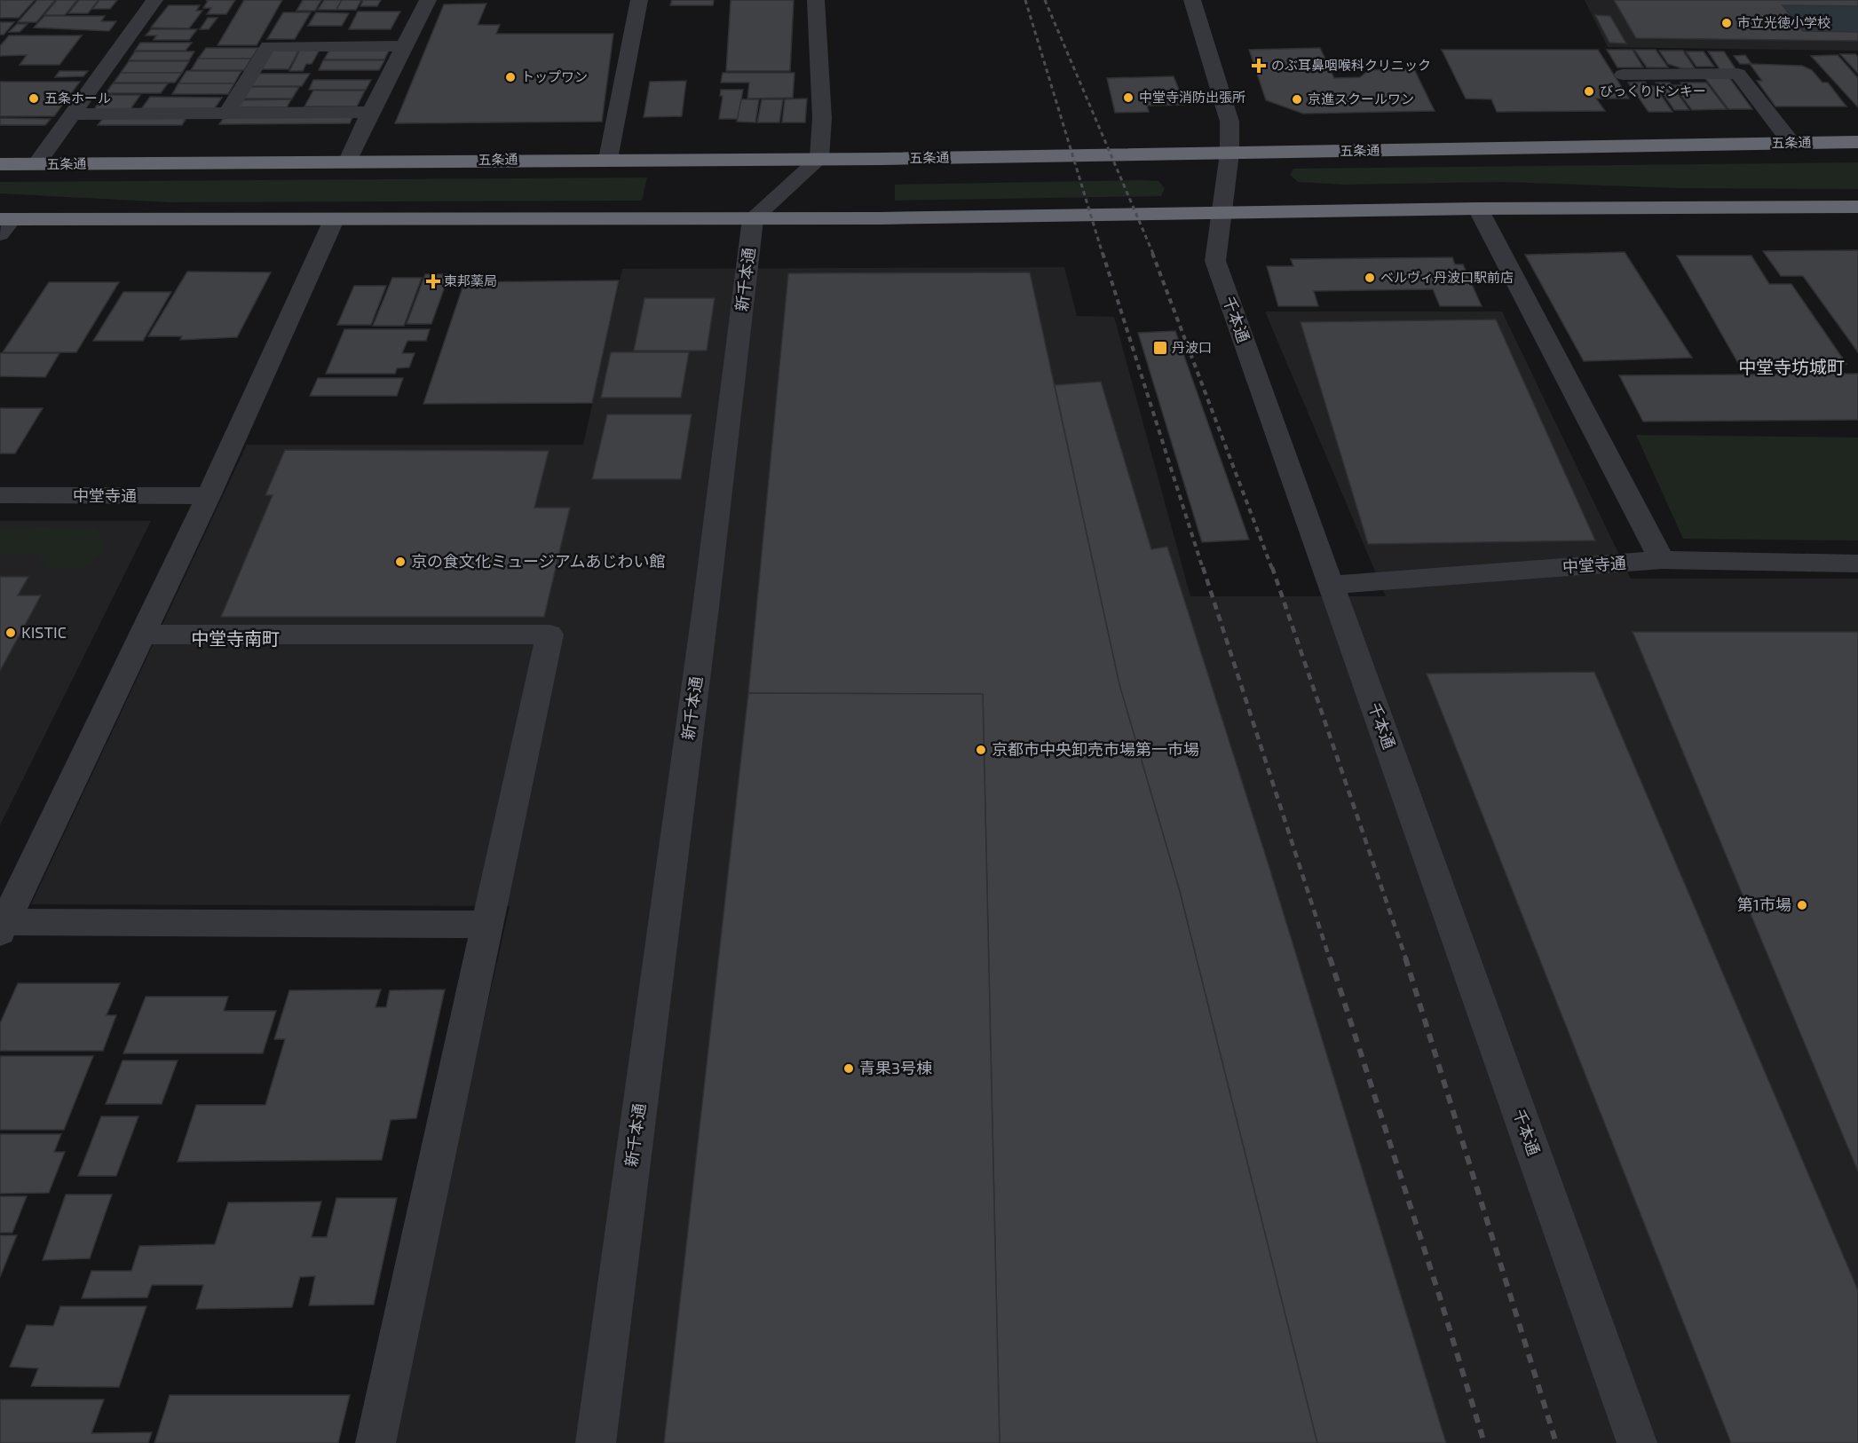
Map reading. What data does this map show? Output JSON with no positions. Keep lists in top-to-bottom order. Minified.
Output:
{"streets":{"highway":["五条通"],"street":["新千本通","千本通","中堂寺通"]},"crossings":[["五条通","千本通"],["千本通","中堂寺通"]],"districts":["中堂寺坊城町","中堂寺南町"],"places":{"other":["市立光徳小学校","トップワン","びっくりドンキー","中堂寺消防出張所","五条ホール","京進スクールワン","ベルヴィ丹波口駅前店","京の食文化ミュージアムあじわい館","KISTIC","京都市中央卸売市場第一市場","第1市場","青果3号棟"],"health":["のぶ耳鼻咽喉科クリニック","東邦薬局"],"transit":["丹波口"]}}
